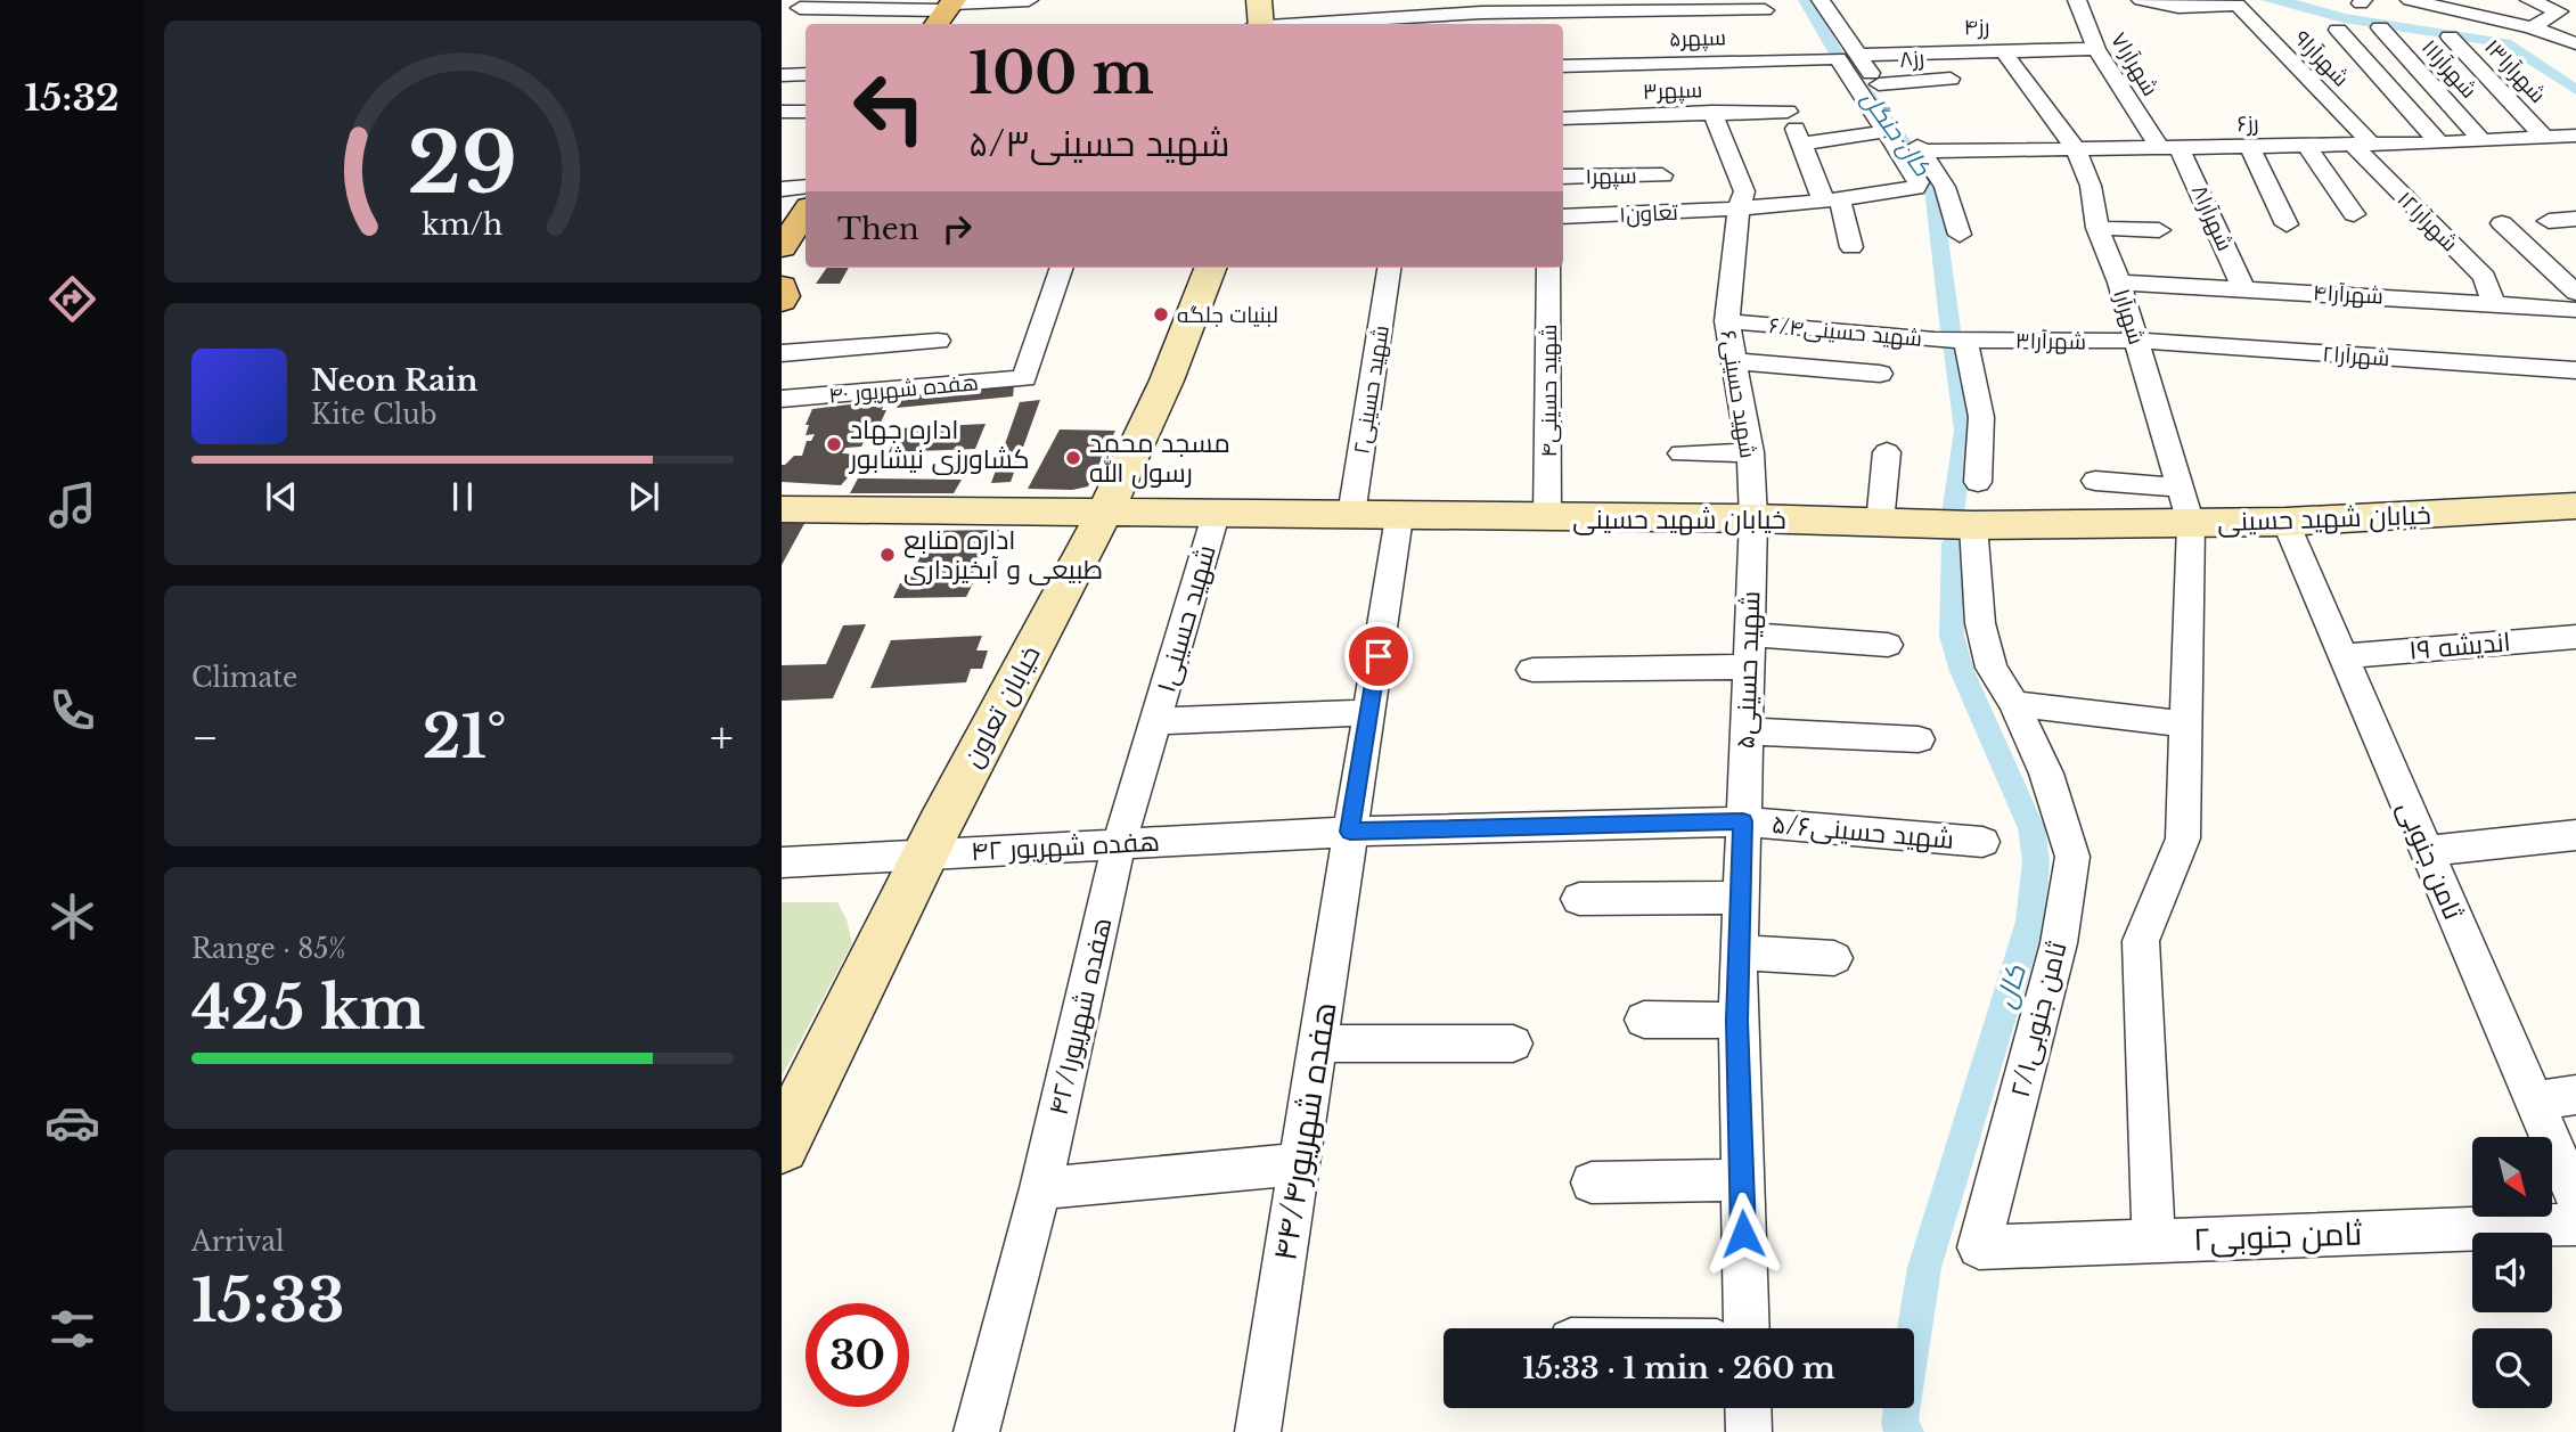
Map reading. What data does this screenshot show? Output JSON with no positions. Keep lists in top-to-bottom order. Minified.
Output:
{"streets":{"main road":["خیابان شهید حسینی","خیابان تعاون"],"street":["رز۴","سپهر۵","رز۸","شهرآرا۹","شهرآرا۷","شهرآرا۱۱","شهرآرا۱۳","سپهر۳","رز۶","سپهر۱","تعاون۱","شهرآرا۸","شهرآرا۱۲","شهرآرا۴","شهرآرا","شهید حسینی۶/۴","شهرآرا۳","شهرآرا۲","هفده شهریور ۴۰","شهید حسینی۲","شهید حسینی۴","شهید حسینی۶","شهید حسینی۱","اندیشه ۱۹","شهید حسینی۵","شهید حسینی۵/۶","هفده شهریور ۴۲","ثامن جنوبی","هفده شهریور۴۲/۱","ثامن جنوبی۲/۱","هفده شهریور۴۴/۴","ثامن جنوبی۲"]},"crossings":[["رز۴","شهرآرا۷"],["رز۴","شهرآرا"],["سپهر۵","سپهر۳"],["شهرآرا۹","رز۶"],["شهرآرا۹","شهرآرا۱۲"],["شهرآرا۷","رز۶"],["شهرآرا۷","شهرآرا۸"],["شهرآرا۱۱","رز۶"],["شهرآرا۱۳","رز۶"],["سپهر۳","شهید حسینی۶"],["رز۶","شهرآرا۸"],["رز۶","شهرآرا۱۲"],["رز۶","شهرآرا"],["تعاون۱","شهید حسینی۶"],["شهرآرا۸","شهرآرا۴"],["شهرآرا۱۲","شهرآرا۴"],["شهرآرا۴","شهرآرا"],["شهرآرا","شهرآرا۳"],["شهرآرا","شهرآرا۲"],["شهرآرا","خیابان شهید حسینی"],["شهید حسینی۶/۴","شهرآرا۳"],["شهید حسینی۶/۴","شهید حسینی۶"],["شهرآرا۳","شهرآرا۲"],["شهید حسینی۲","خیابان شهید حسینی"],["شهید حسینی۴","خیابان شهید حسینی"],["شهید حسینی۶","خیابان شهید حسینی"],["شهید حسینی۶","شهید حسینی۵"],["خیابان شهید حسینی","شهید حسینی۱"],["خیابان شهید حسینی","شهید حسینی۵"],["خیابان شهید حسینی","خیابان تعاون"],["خیابان شهید حسینی","ثامن جنوبی"],["خیابان شهید حسینی","ثامن جنوبی۲/۱"],["خیابان شهید حسینی","هفده شهریور۴۴/۴"],["شهید حسینی۱","هفده شهریور ۴۲"],["شهید حسینی۱","هفده شهریور۴۲/۱"],["اندیشه ۱۹","ثامن جنوبی"],["شهید حسینی۵","شهید حسینی۵/۶"],["خیابان تعاون","هفده شهریور ۴۲"],["شهید حسینی۵/۶","هفده شهریور ۴۲"],["شهید حسینی۵/۶","هفده شهریور۴۴/۴"],["هفده شهریور ۴۲","هفده شهریور۴۲/۱"],["هفده شهریور ۴۲","هفده شهریور۴۴/۴"],["ثامن جنوبی۲/۱","ثامن جنوبی۲"]],"water":["کال جنگل","کال"],"places":["لبنیات جلگه","اداره جهاد کشاورزی نیشابور","مسجد محمد رسول الله","اداره منابع طبیعی و آبخیزداری"],"north":"bottom right","page":{"tabs":"15:32","turn":["100 m","شهید حسینی۵/۳"],"then":"Then","song":["Neon Rain","Kite Club"],"tile":["Climate",["Range · 85%","425 km"],["Arrival","15:33"]],"heat":["−","21°","+"],"limit":"30","trip":"15:33 · 1 min · 260 m","gauge":["29","km/h"]}}
